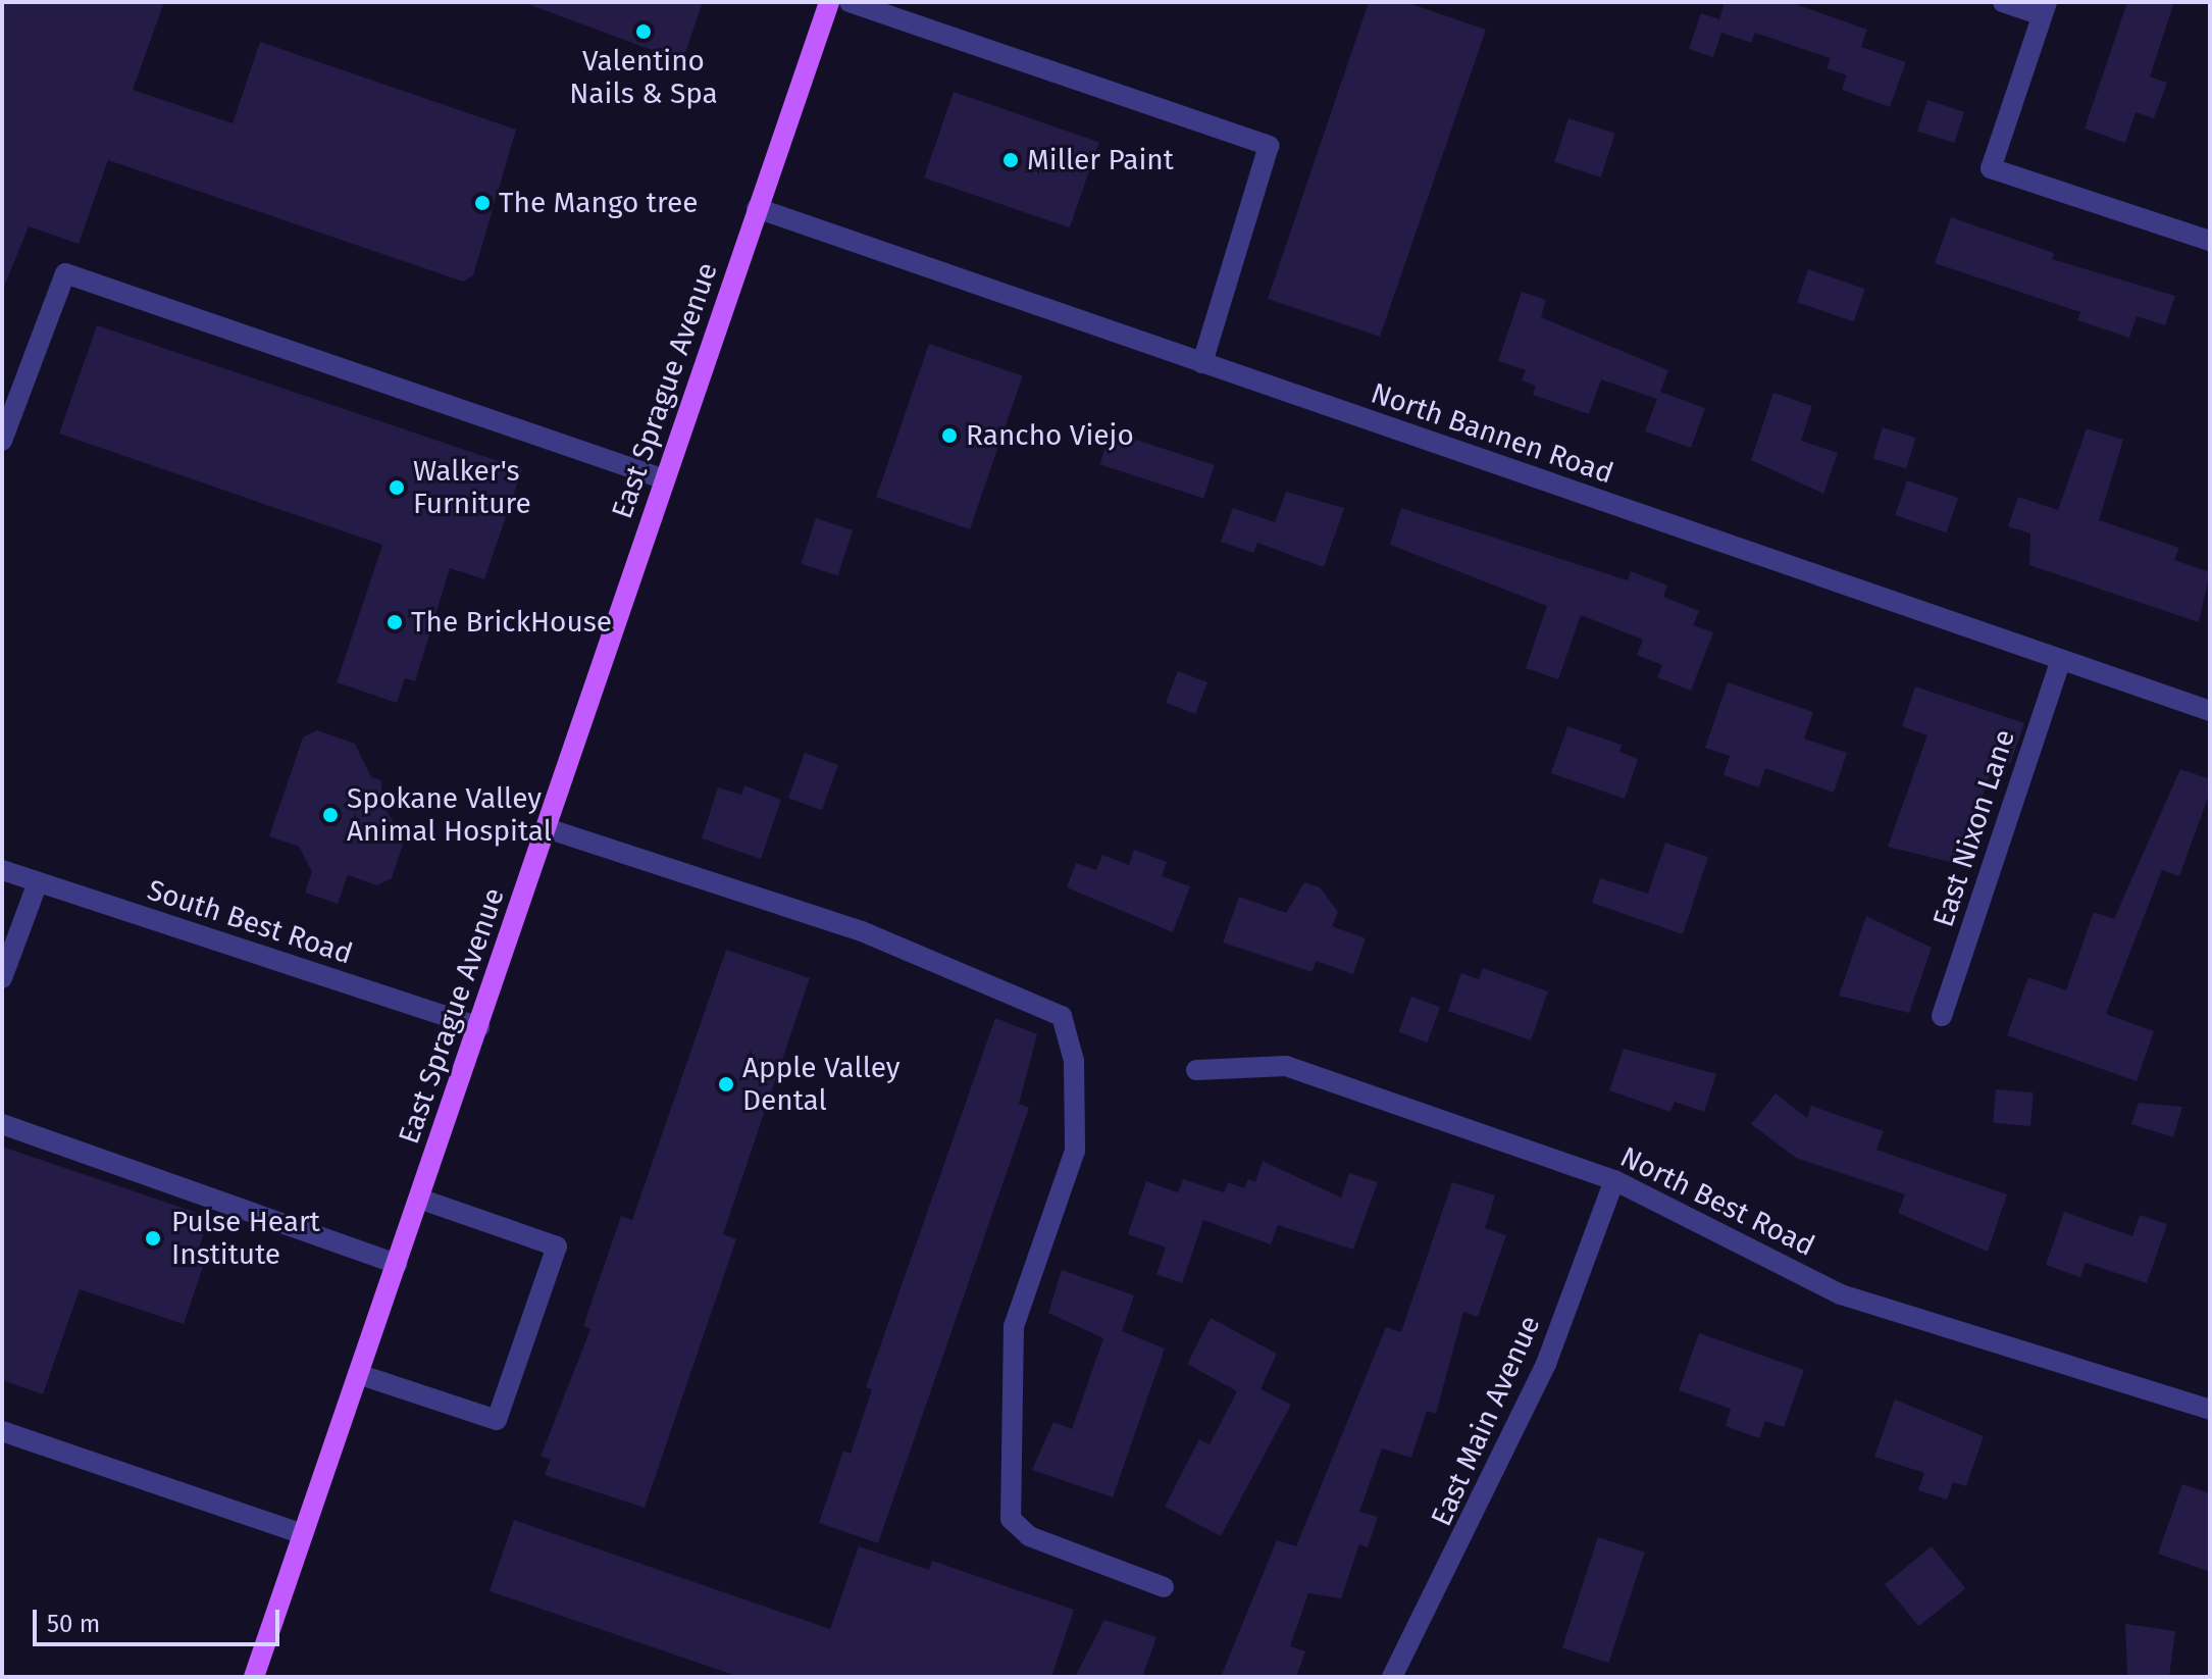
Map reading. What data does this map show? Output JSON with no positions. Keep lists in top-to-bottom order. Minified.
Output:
{"streets":{"main road":["East Sprague Avenue"],"street":["North Bannen Road","East Nixon Lane","South Best Road","North Best Road","East Main Avenue"]},"crossings":[["East Sprague Avenue","North Bannen Road"],["East Sprague Avenue","South Best Road"],["North Bannen Road","East Nixon Lane"],["North Best Road","East Main Avenue"]],"places":["Valentino Nails & Spa","Miller Paint","The Mango tree","Rancho Viejo","Walker's Furniture","The BrickHouse","Spokane Valley Animal Hospital","Apple Valley Dental","Pulse Heart Institute"],"scale_bar":"50 m"}
